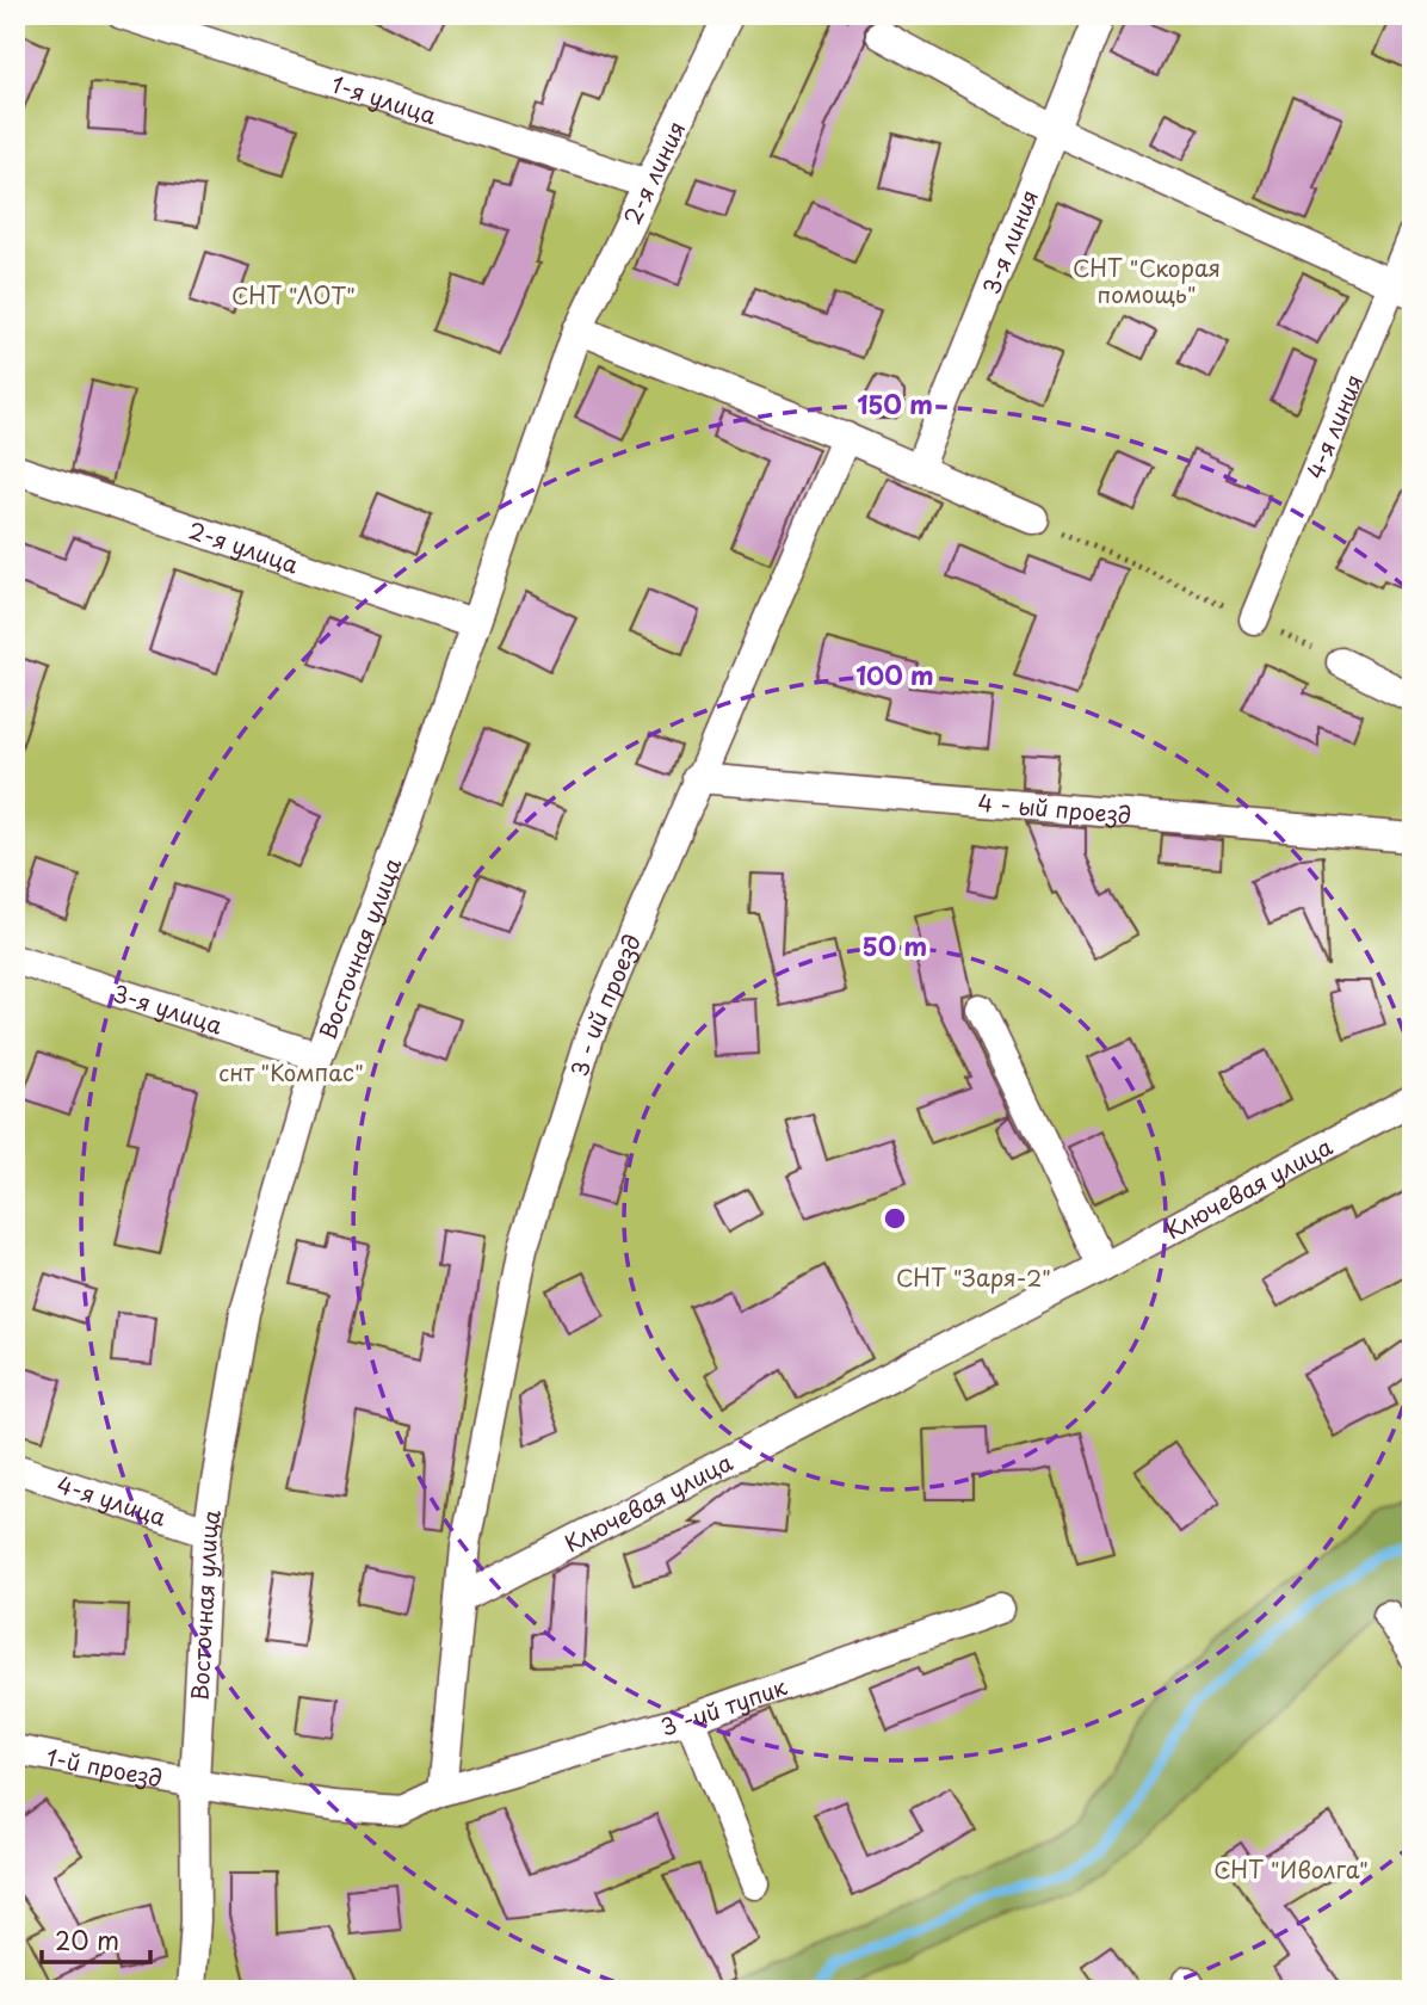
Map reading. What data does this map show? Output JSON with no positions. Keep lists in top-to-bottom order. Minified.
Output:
{"streets":{"street":["1-я улица","2-я линия","3-я линия","4-я линия","2-я улица","4 - ый проезд","Восточная улица","3 - ий проезд","3-я улица","Ключевая улица","4-я улица","3 -ий тупик","1-й проезд"]},"crossings":[["1-я улица","2-я линия"],["2-я линия","Восточная улица"],["2-я улица","Восточная улица"],["4 - ый проезд","3 - ий проезд"],["Восточная улица","3-я улица"],["Восточная улица","4-я улица"],["Восточная улица","1-й проезд"],["3 - ий проезд","Ключевая улица"]],"parks":["СНТ \"Скорая помощь\"","СНТ \"ЛОТ\"","снт \"Компас\"","СНТ \"Заря-2\"","СНТ \"Иволга\""],"scale_bar":"20 m","rings":["150 m","100 m","50 m"]}
